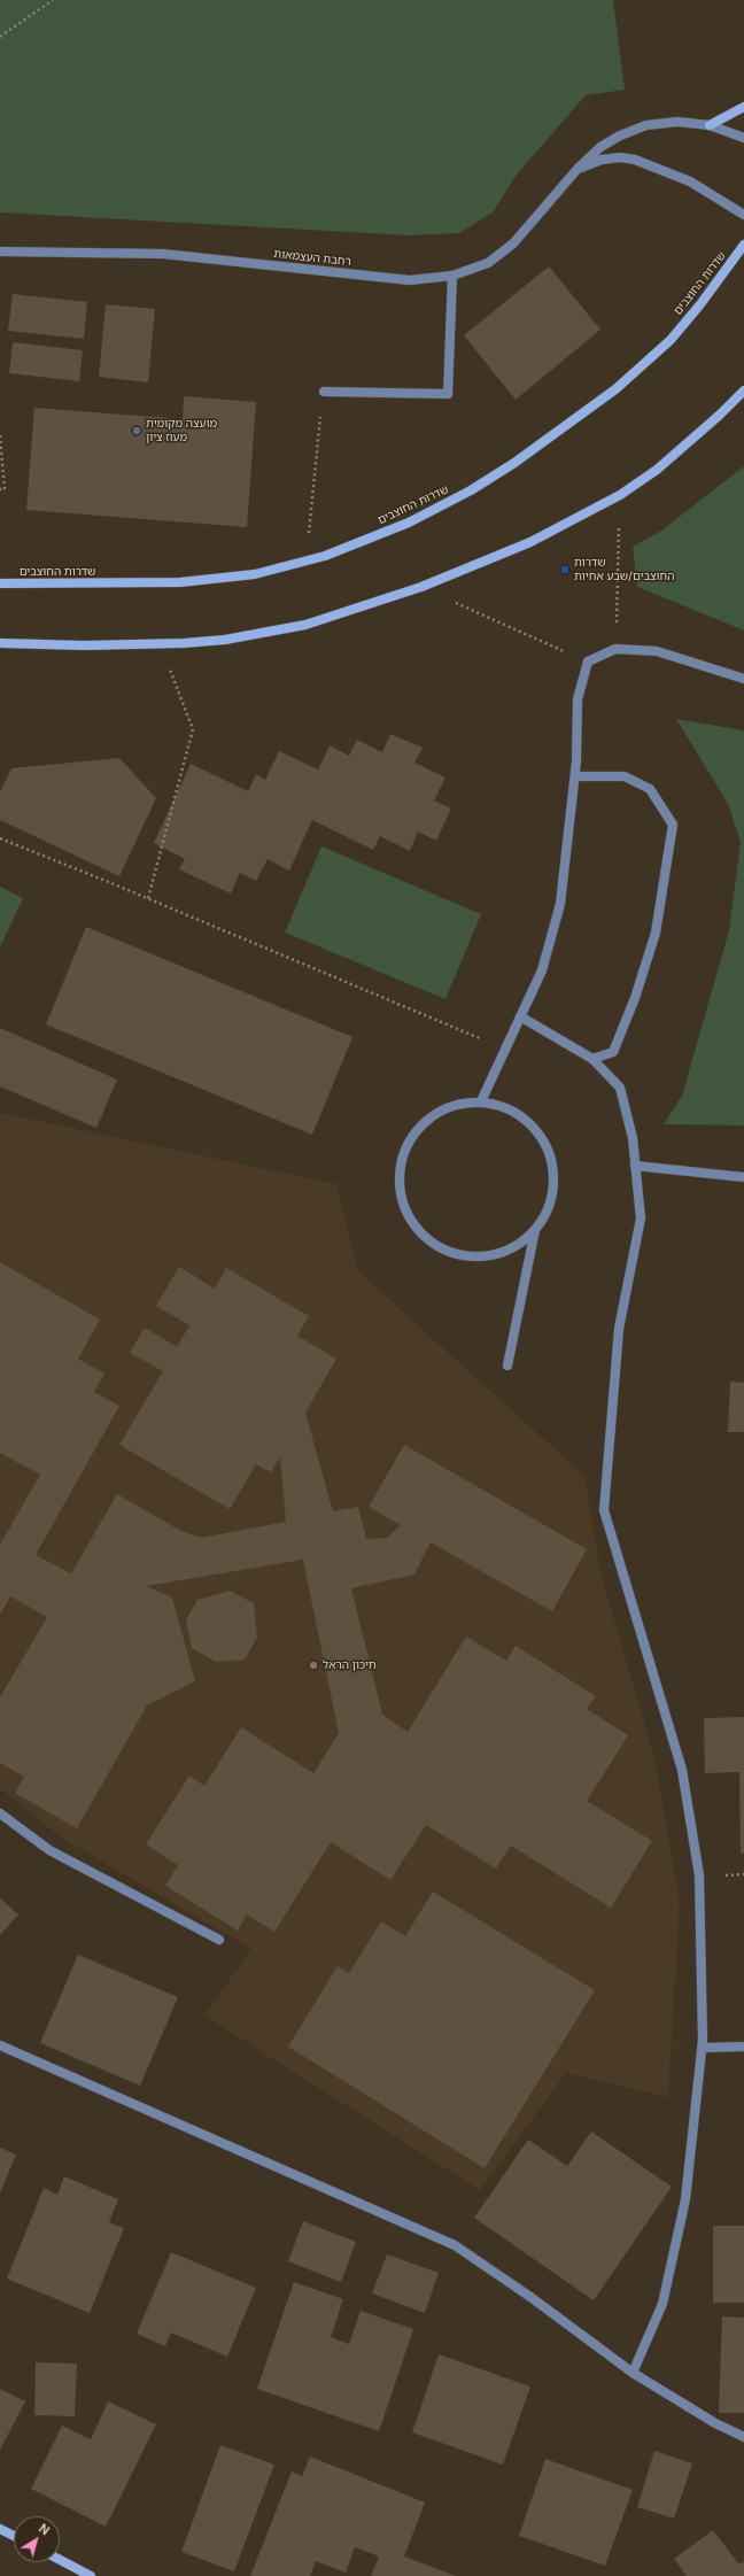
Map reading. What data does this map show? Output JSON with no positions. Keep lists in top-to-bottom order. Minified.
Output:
{"streets":{"main road":["שדרות החוצבים"],"street":["רחבת העצמאות"]},"places":["מועצה מקומית מעוז ציון","שדרות החוצבים/שבע אחיות","תיכון הראל"],"north":"top right"}
